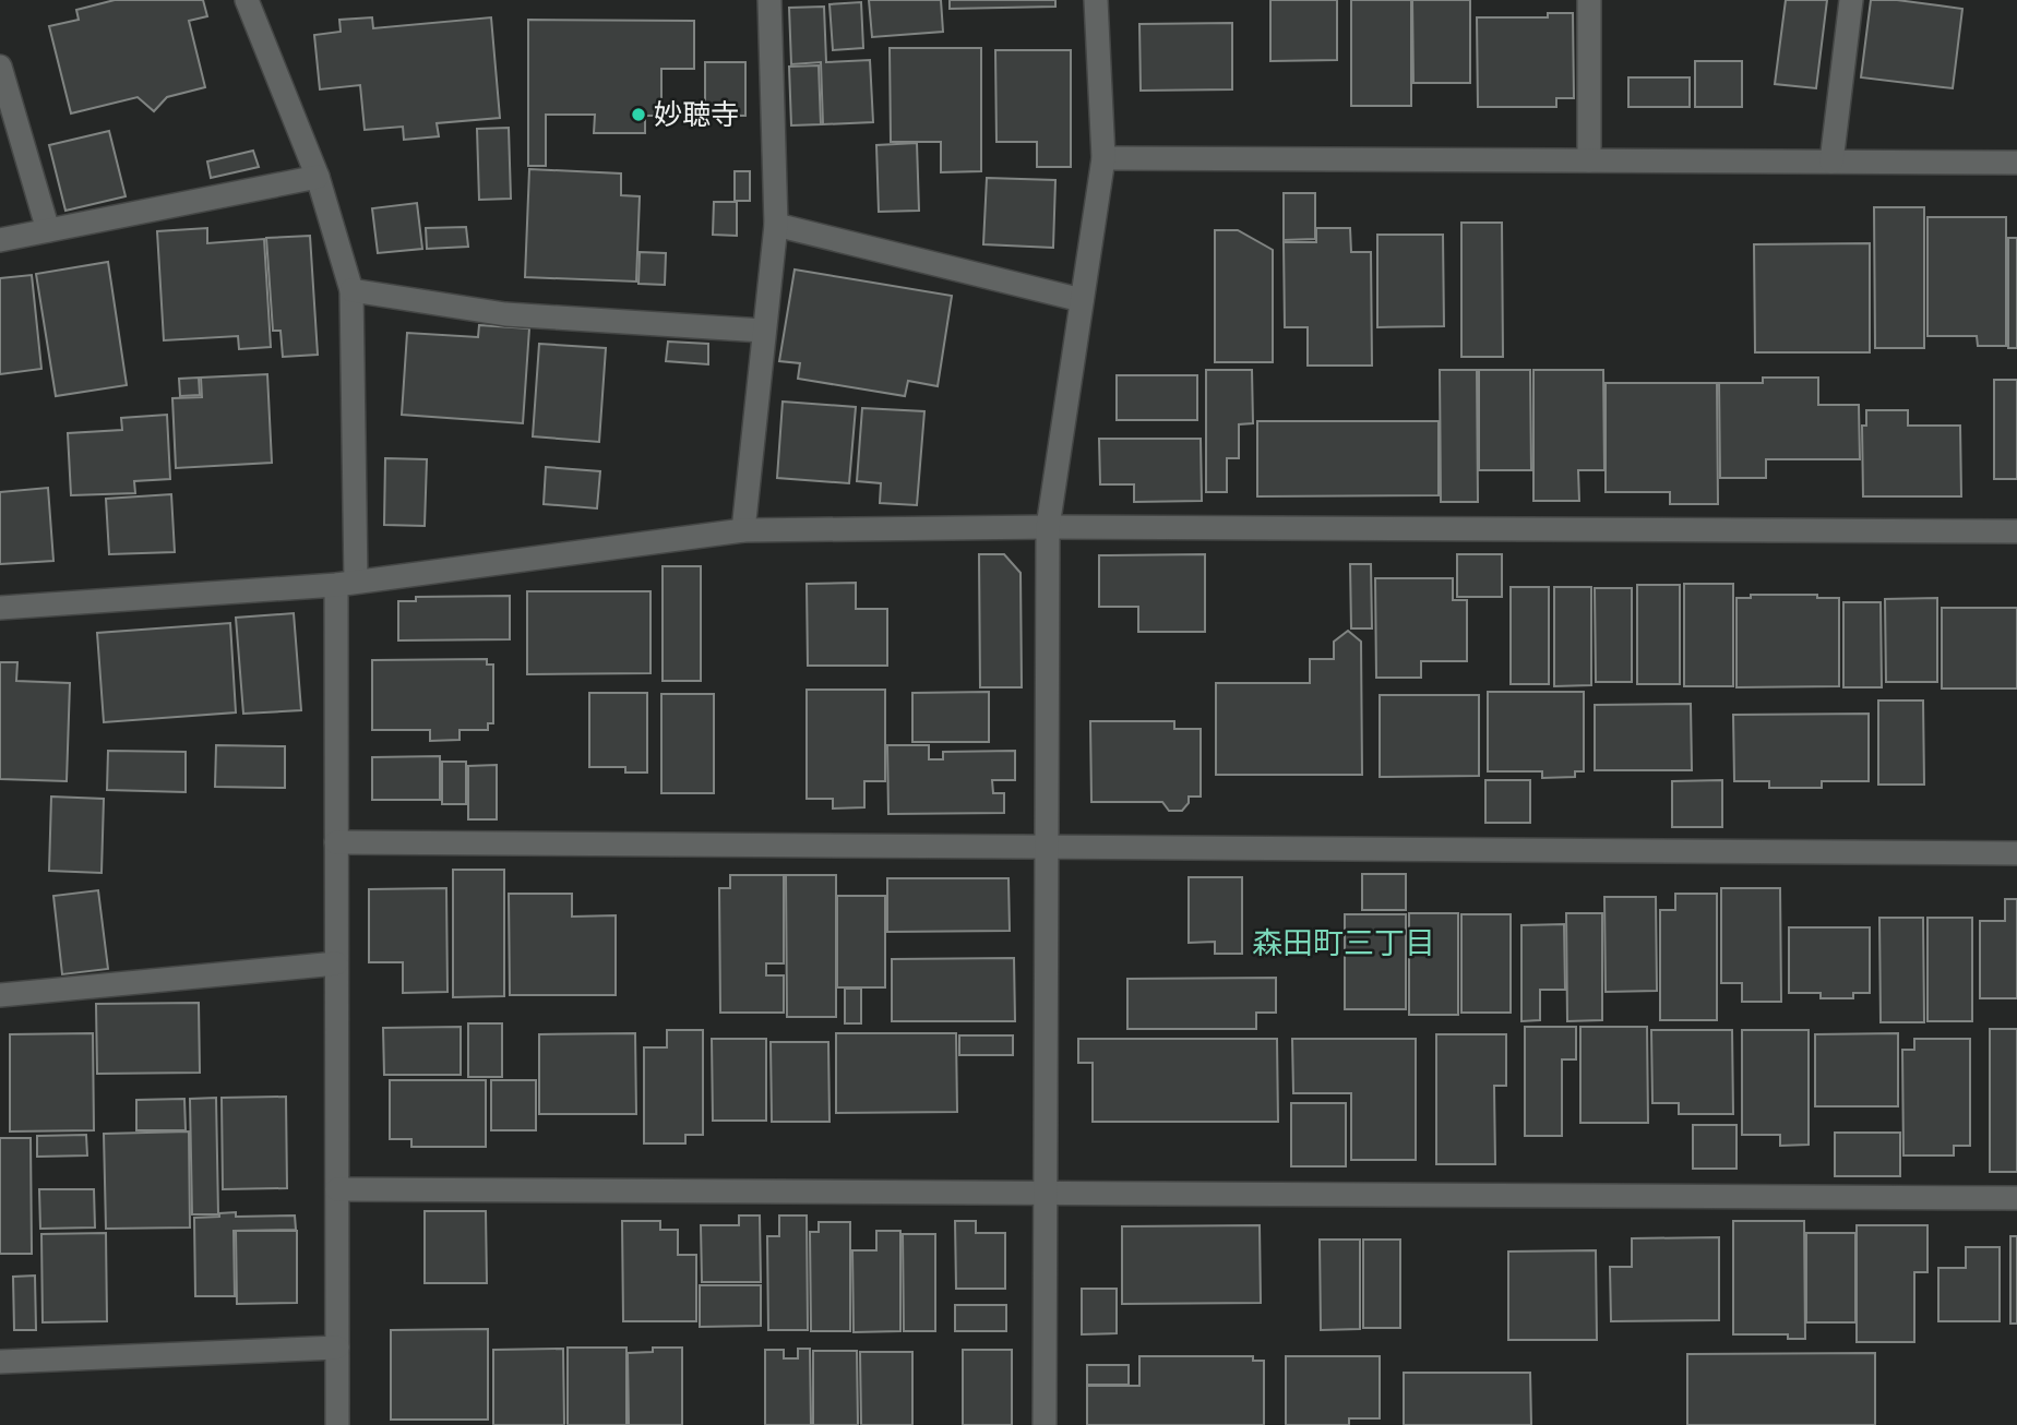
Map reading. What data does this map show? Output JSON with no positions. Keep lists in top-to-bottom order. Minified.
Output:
{"districts":["森田町三丁目"],"places":["妙聴寺"]}
